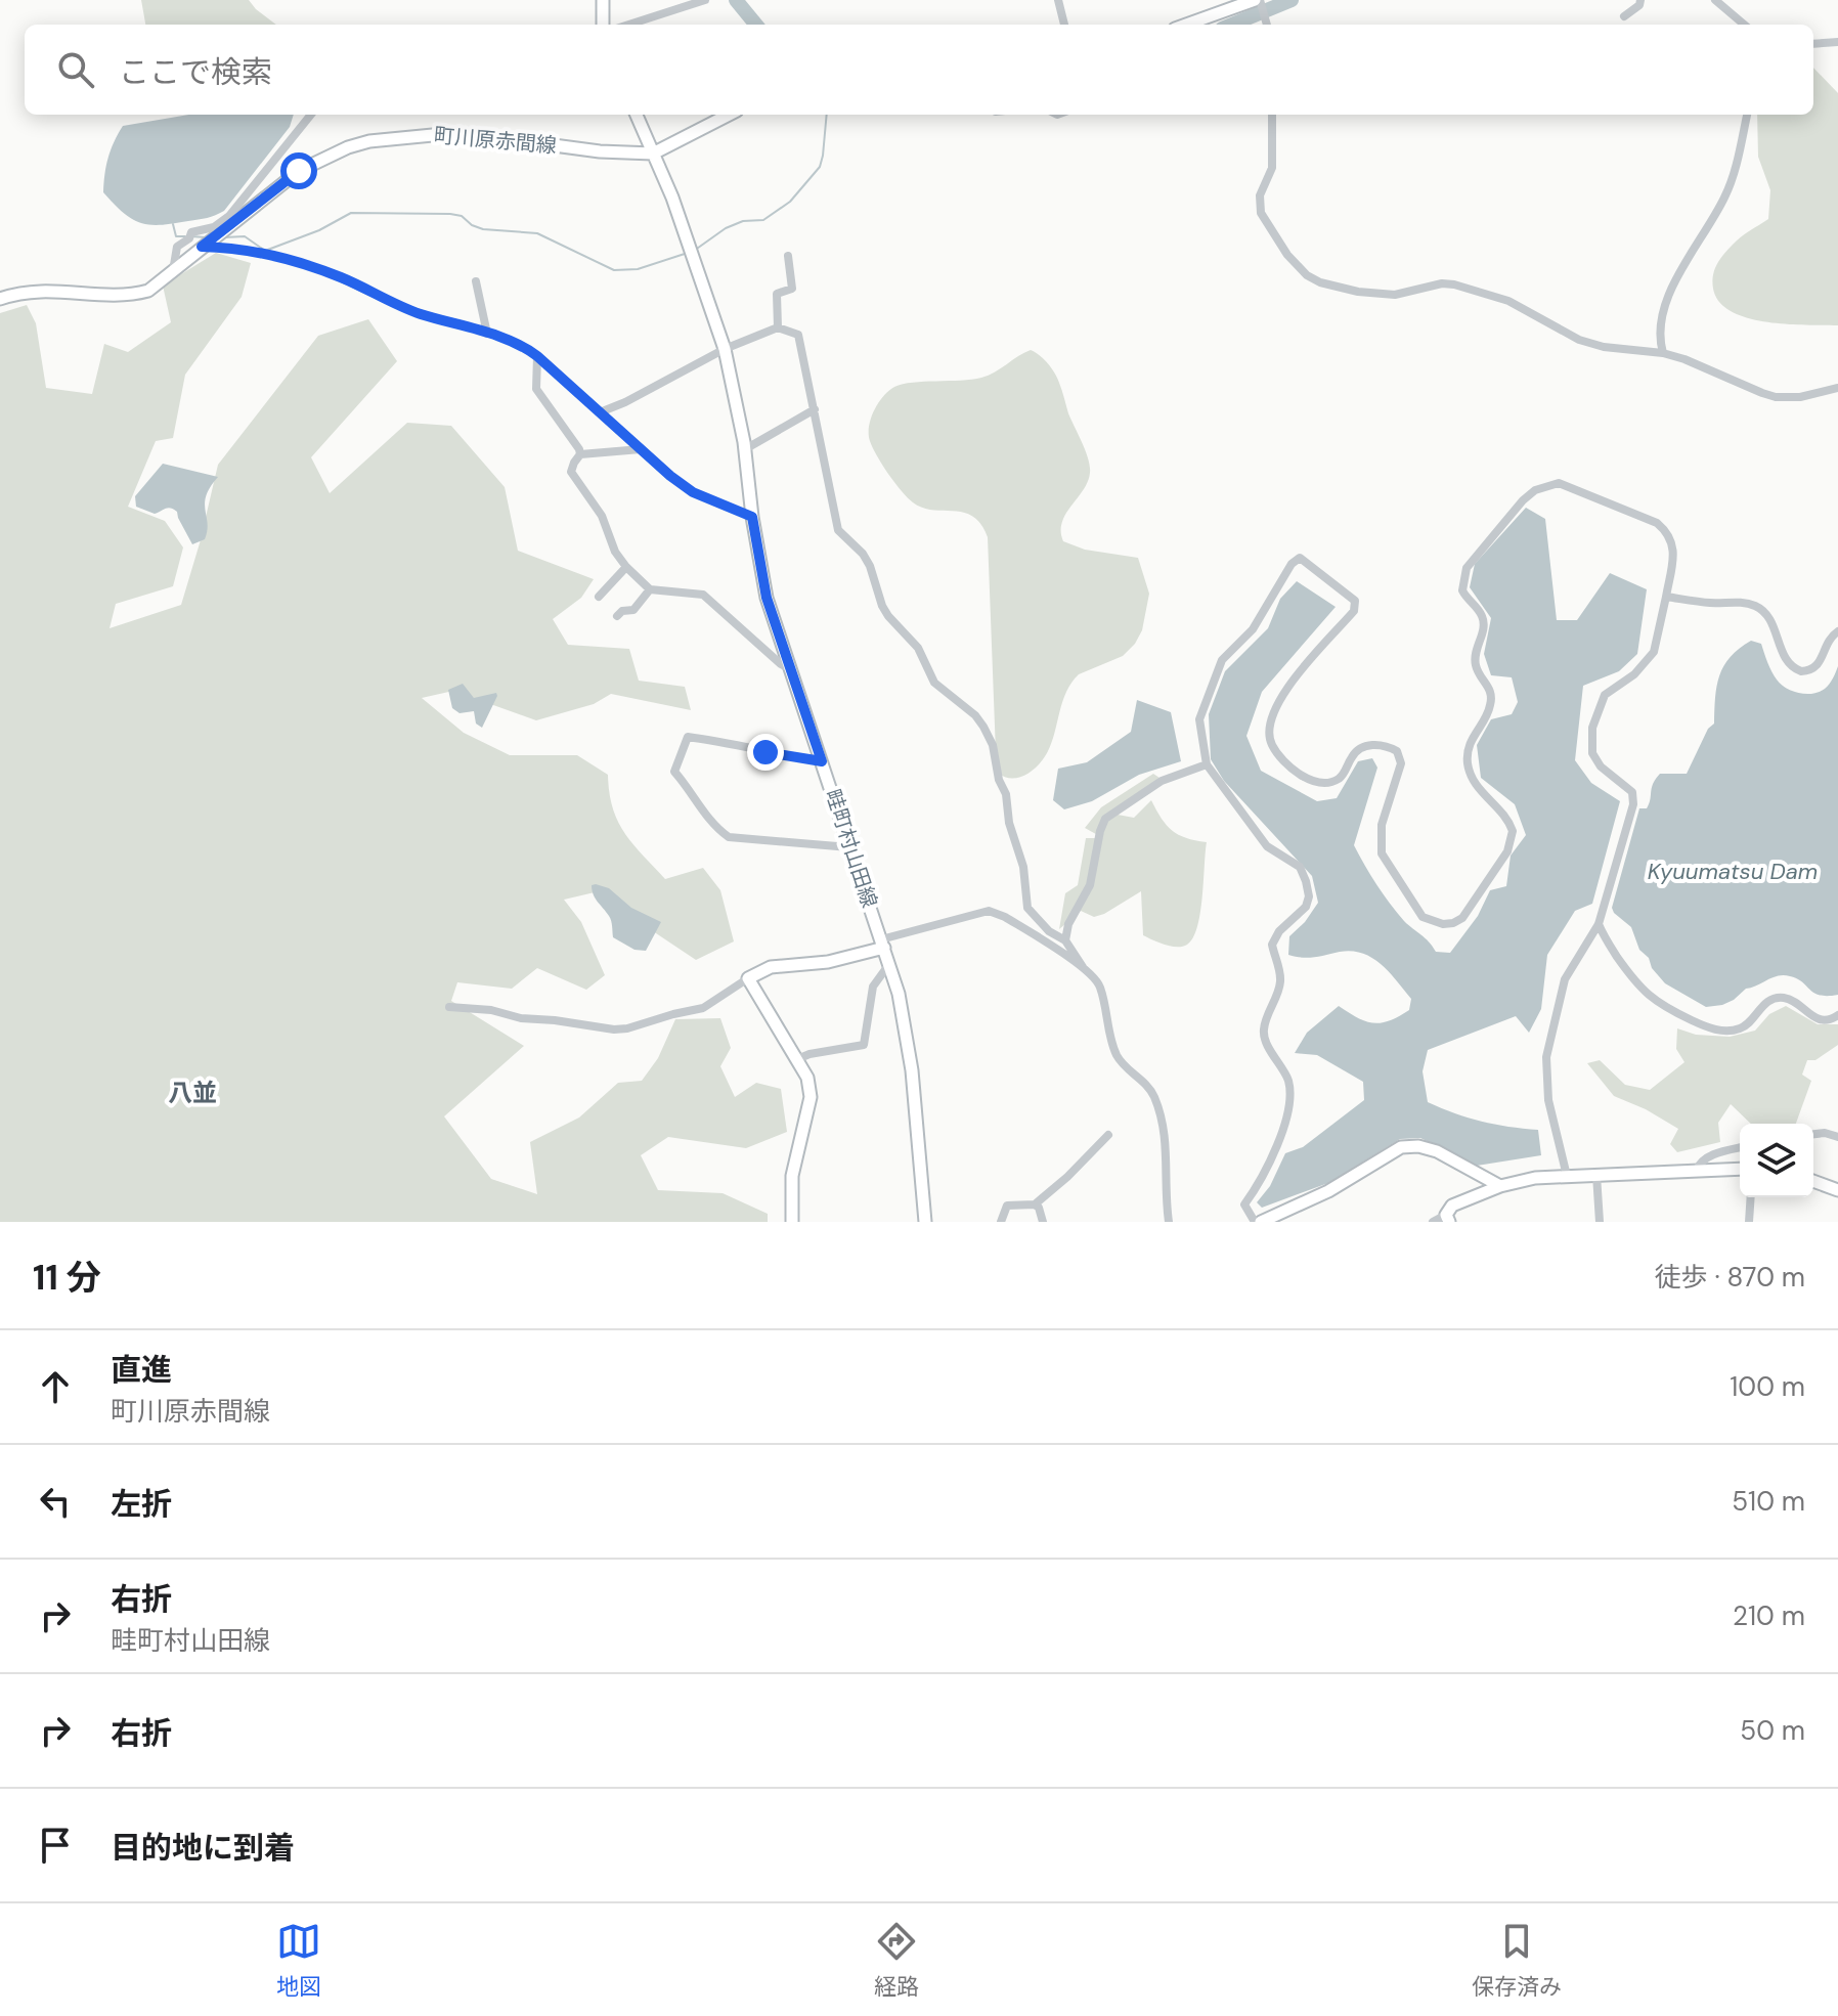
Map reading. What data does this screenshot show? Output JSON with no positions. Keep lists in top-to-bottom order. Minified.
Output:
{"streets":{"main road":["町川原赤間線","畦町村山田線"]},"crossings":[["町川原赤間線","畦町村山田線"]],"districts":["八並"],"water":["Kyuumatsu Dam"],"page":{"search":"ここで検索","heading":["11 分","徒歩 · 870 m"],"list":[["直進","町川原赤間線","100 m"],["左折","510 m"],["右折","畦町村山田線","210 m"],["右折","50 m"],"目的地に到着"],"nav":["地図","経路","保存済み"]}}
